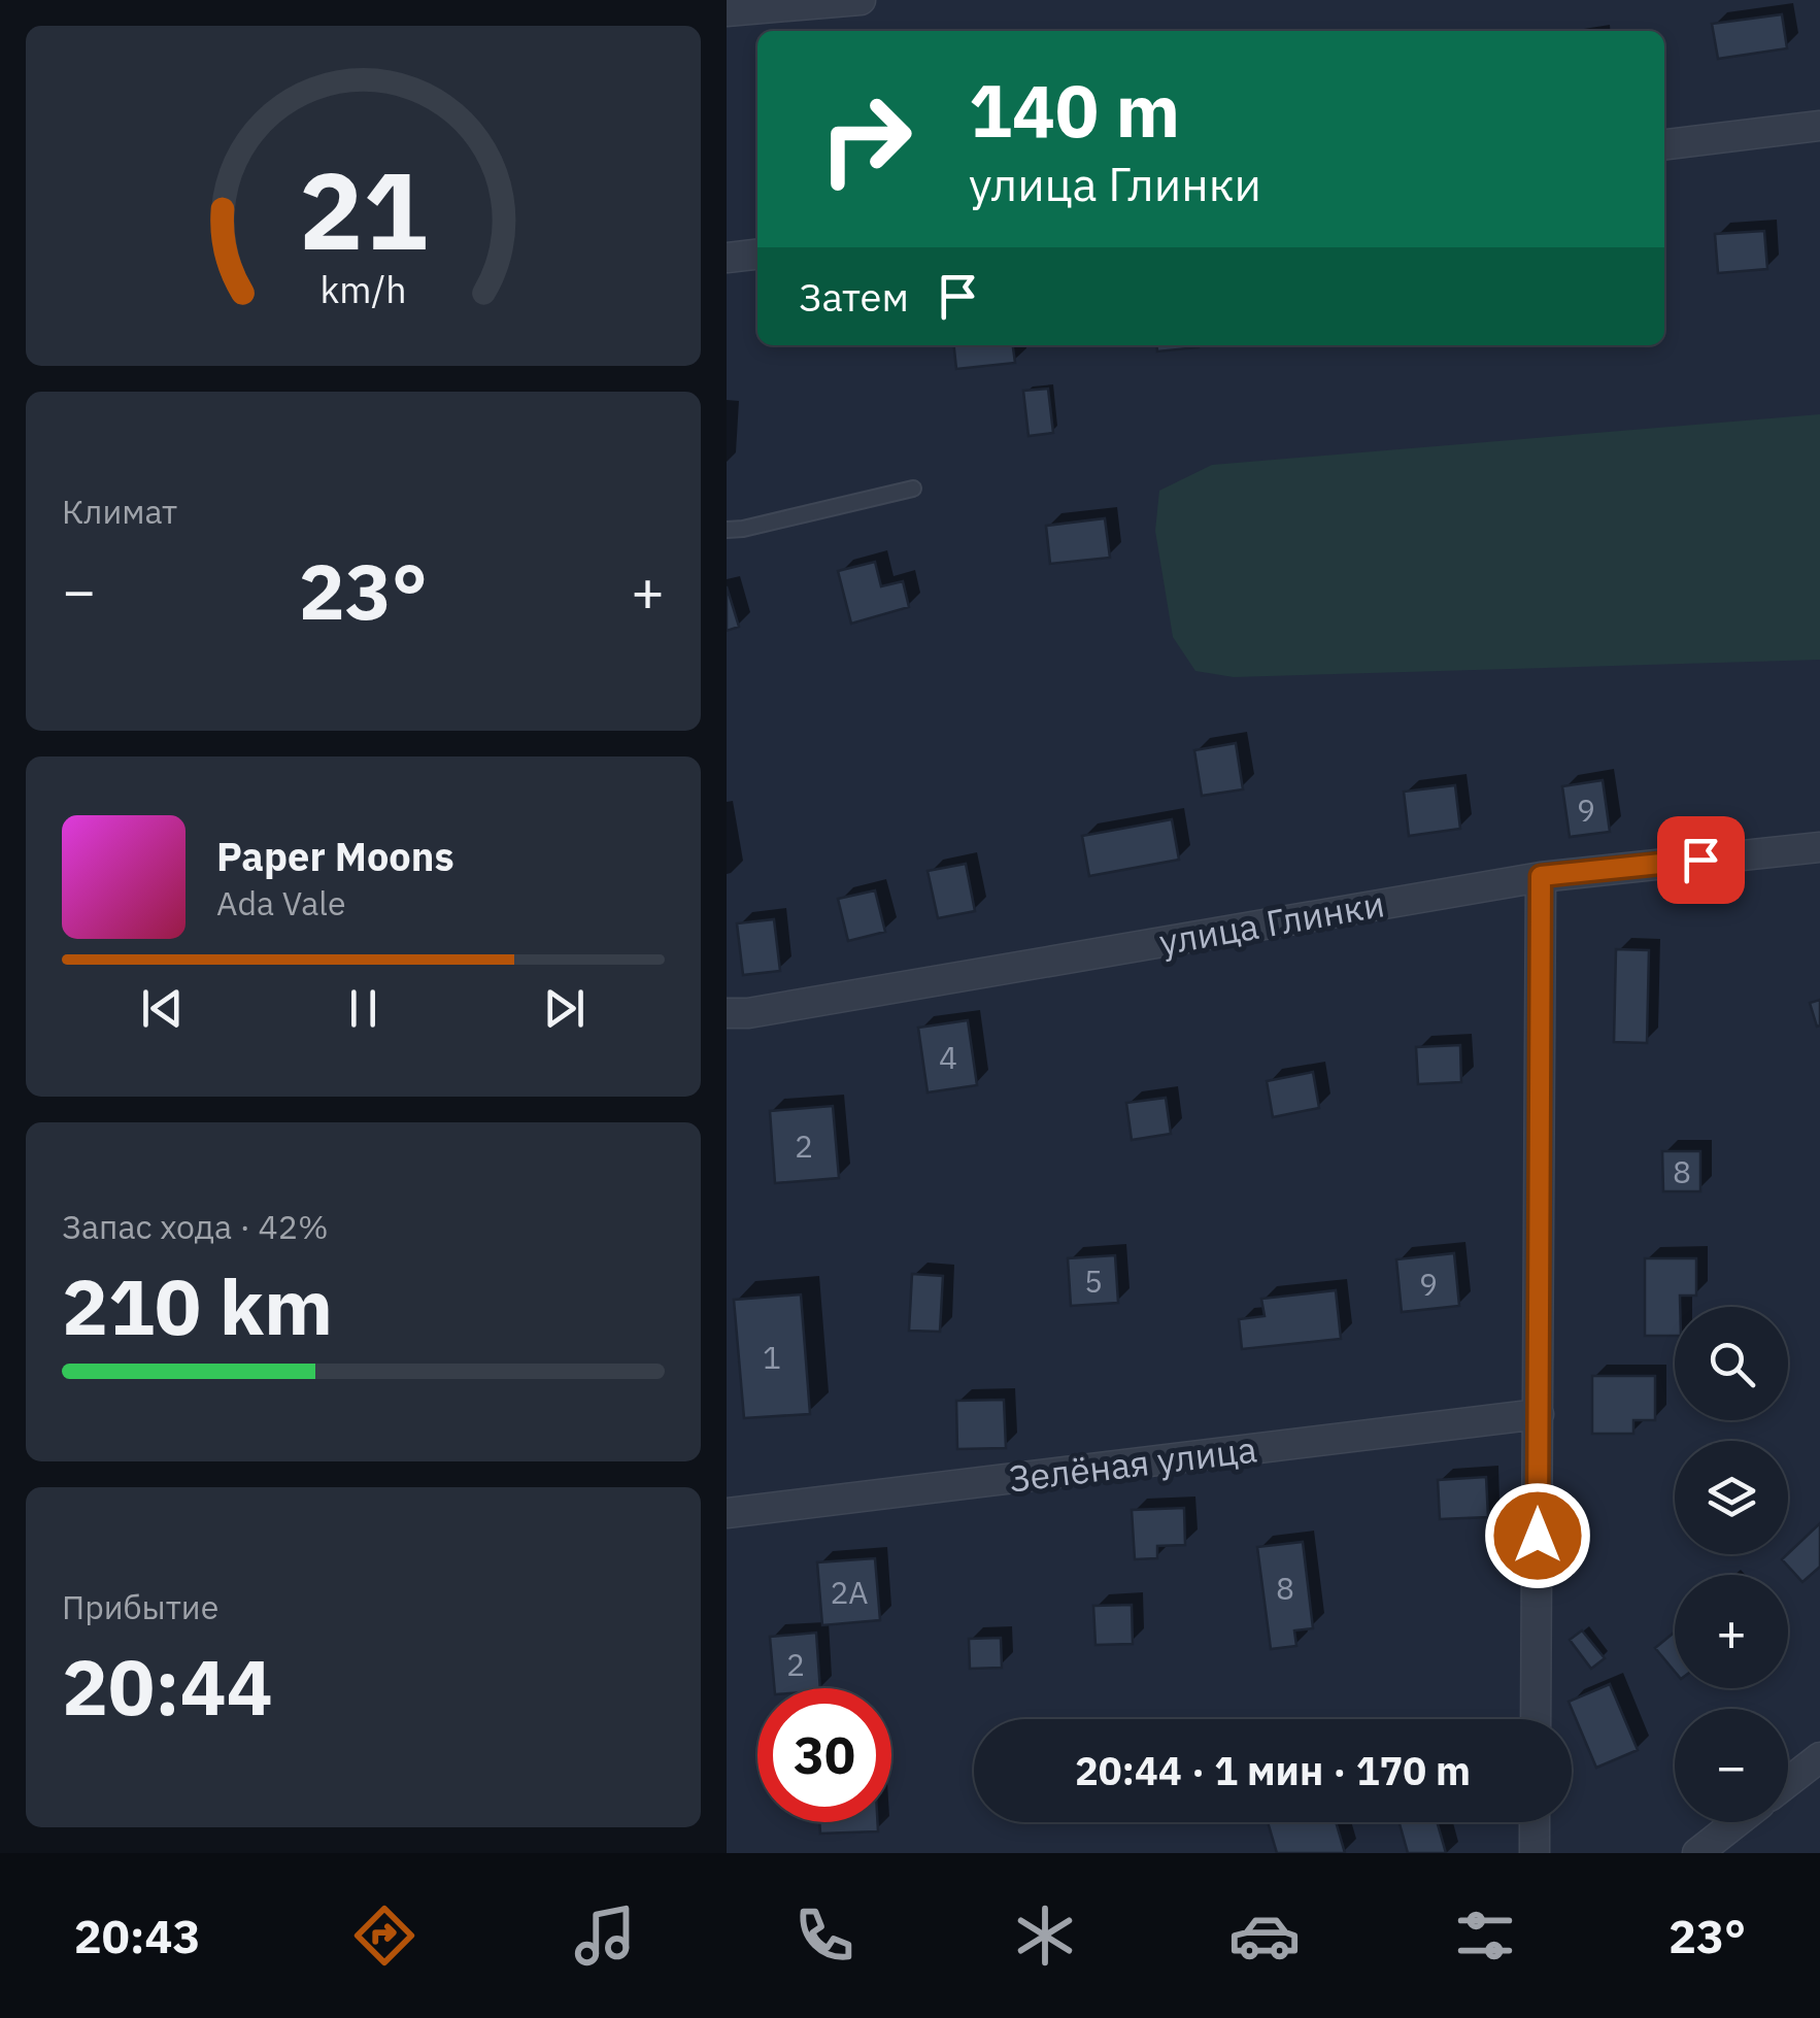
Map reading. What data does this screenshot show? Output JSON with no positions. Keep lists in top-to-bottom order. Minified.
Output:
{"streets":{"street":["улица Глинки","Зелёная улица"]},"house_numbers":["9","4","2","8","5","9","1","8","2А","2"],"page":{"turn":["140 m","улица Глинки"],"then":"Затем","tile":["Климат",["Запас хода · 42%","210 km"],["Прибытие","20:44"]],"heat":["−","23°","+"],"song":["Paper Moons","Ada Vale"],"map_buttons":["+","−"],"limit":"30","trip":"20:44 · 1 мин · 170 m","tabs":["20:43","23°"],"gauge":["21","km/h"]}}
